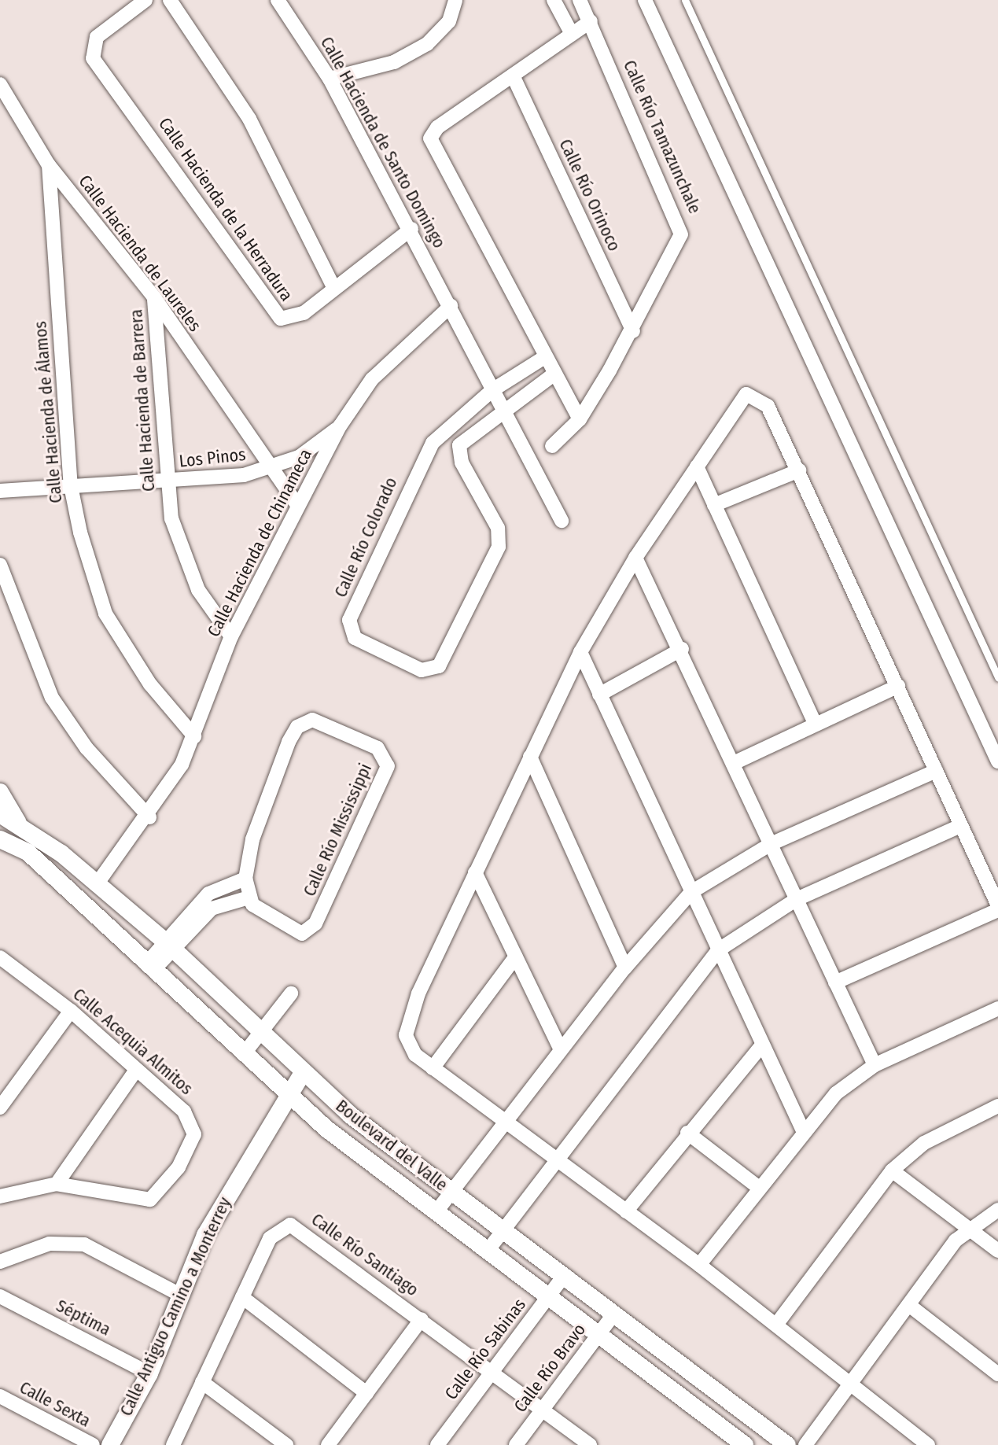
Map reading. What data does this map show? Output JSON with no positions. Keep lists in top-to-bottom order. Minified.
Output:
{"streets":{"street":["Calle Río Tamazunchale","Calle Hacienda de Santo Domingo","Calle Río Orinoco","Calle Hacienda de la Herradura","Calle Hacienda de Laureles","Calle Hacienda de Barrera","Calle Hacienda de Álamos","Los Pinos","Calle Río Colorado","Calle Hacienda de Chinameca","Calle Río Mississippi","Calle Acequia Almitos","Boulevard del Valle","Calle Río Santiago","Calle Antiguo Camino a Monterrey","Séptima","Calle Río Sabinas","Calle Río Bravo","Calle Sexta"]},"crossings":[["Calle Río Tamazunchale","Calle Río Orinoco"],["Calle Hacienda de Santo Domingo","Calle Hacienda de la Herradura"],["Calle Hacienda de Santo Domingo","Calle Río Colorado"],["Calle Hacienda de Santo Domingo","Calle Hacienda de Chinameca"],["Calle Hacienda de Laureles","Calle Hacienda de Barrera"],["Calle Hacienda de Laureles","Calle Hacienda de Álamos"],["Calle Hacienda de Laureles","Los Pinos"],["Calle Hacienda de Laureles","Calle Hacienda de Chinameca"],["Calle Hacienda de Barrera","Los Pinos"],["Calle Hacienda de Barrera","Calle Hacienda de Chinameca"],["Calle Hacienda de Álamos","Los Pinos"],["Calle Hacienda de Álamos","Calle Hacienda de Chinameca"],["Los Pinos","Calle Hacienda de Chinameca"],["Calle Hacienda de Chinameca","Boulevard del Valle"],["Boulevard del Valle","Calle Antiguo Camino a Monterrey"],["Boulevard del Valle","Calle Río Sabinas"],["Boulevard del Valle","Calle Río Bravo"],["Calle Río Santiago","Calle Río Sabinas"],["Calle Río Santiago","Calle Río Bravo"],["Calle Antiguo Camino a Monterrey","Séptima"]]}
